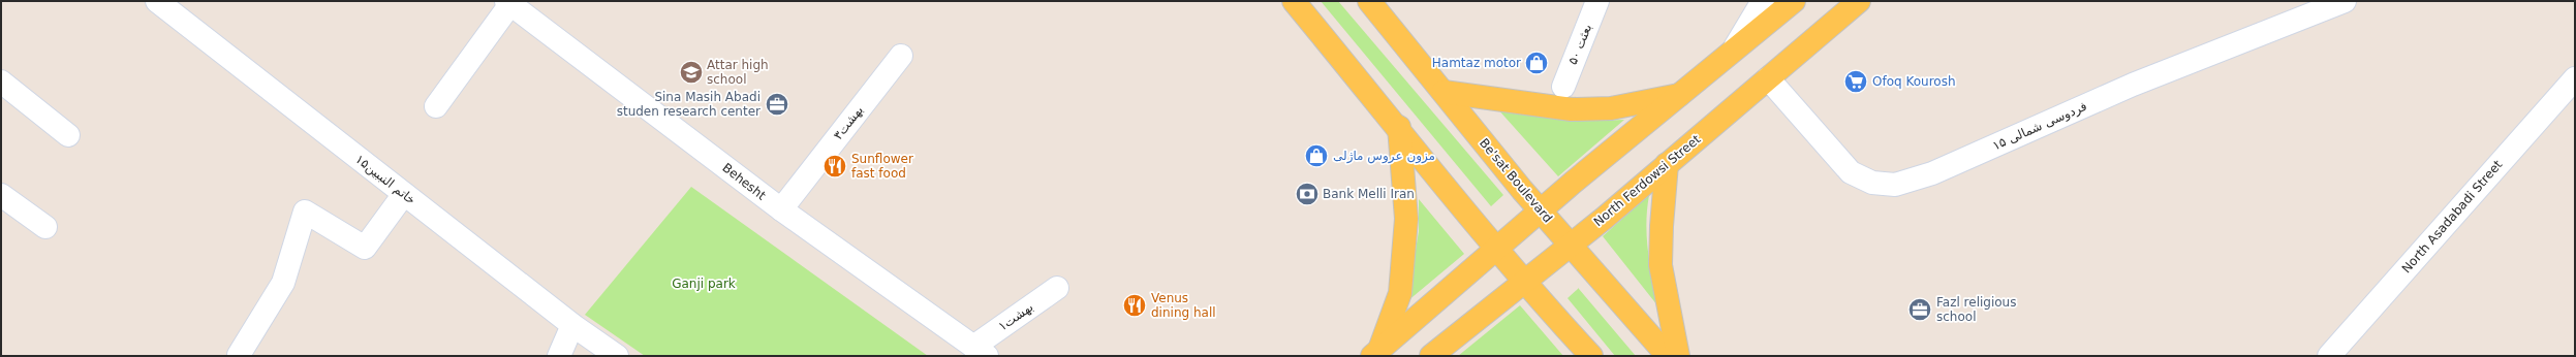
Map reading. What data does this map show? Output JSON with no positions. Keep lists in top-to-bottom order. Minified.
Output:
{"streets":{"main road":["Be'sat Boulevard","North Ferdowsi Street"],"street":["بعثت ۵۰","بهشت۳","فردوسی شمالی ۱۵","خاتم النببین۱۵","Behesht","North Asadabadi Street","بهشت۱"]},"crossings":[["بهشت۳","Behesht"],["فردوسی شمالی ۱۵","North Ferdowsi Street"],["Be'sat Boulevard","North Ferdowsi Street"],["Behesht","بهشت۱"]],"parks":["Ganji park"],"places":{"shop":["Hamtaz motor","مزون عروس ماژلی"],"school or university":["Attar high school"],"supermarket":["Ofoq Kourosh"],"office":["Sina Masih Abadi studen research center","Fazl religious school"],"restaurant":["Sunflower fast food","Venus dining hall"],"bank":["Bank Melli Iran"]}}
